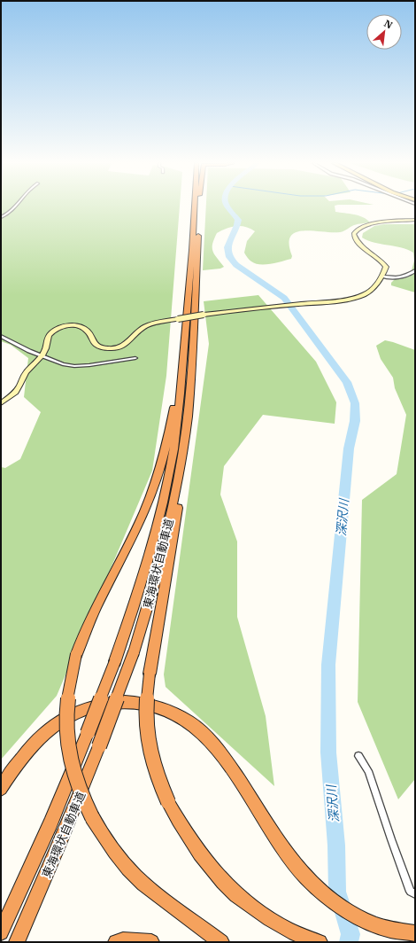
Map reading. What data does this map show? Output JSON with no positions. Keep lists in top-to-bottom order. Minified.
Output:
{"streets":{"highway":["東海環状自動車道"]},"water":["深沢川"],"north":"top right"}
